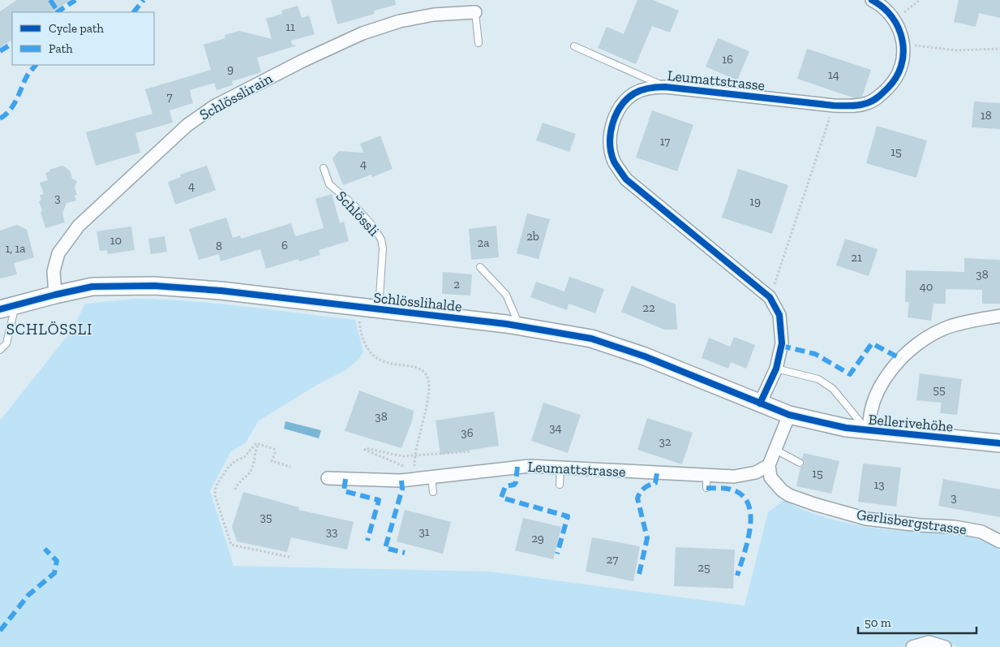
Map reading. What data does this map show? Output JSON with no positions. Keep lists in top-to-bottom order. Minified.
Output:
{"streets":{"main road":["Schlösslihalde","Bellerivehöhe"],"street":["Leumattstrasse","Schlösslirain","Gerlisbergstrasse"],"lane":["Schlössli"]},"crossings":[["Leumattstrasse","Schlösslihalde"],["Leumattstrasse","Gerlisbergstrasse"],["Schlösslirain","Schlösslihalde"],["Schlössli","Schlösslihalde"],["Schlösslihalde","Bellerivehöhe"]],"districts":["SCHLÖSSLI"],"house_numbers":["11","16","9","14","7","18","17","15","4","4","3","19","2b","10","2a","6","8","1, 1a","21","38","2","40","22","55","38","34","36","32","15","13","3","35","33","31","29","27","25"],"legend":["Cycle path","Path"],"scale_bar":"50 m"}
